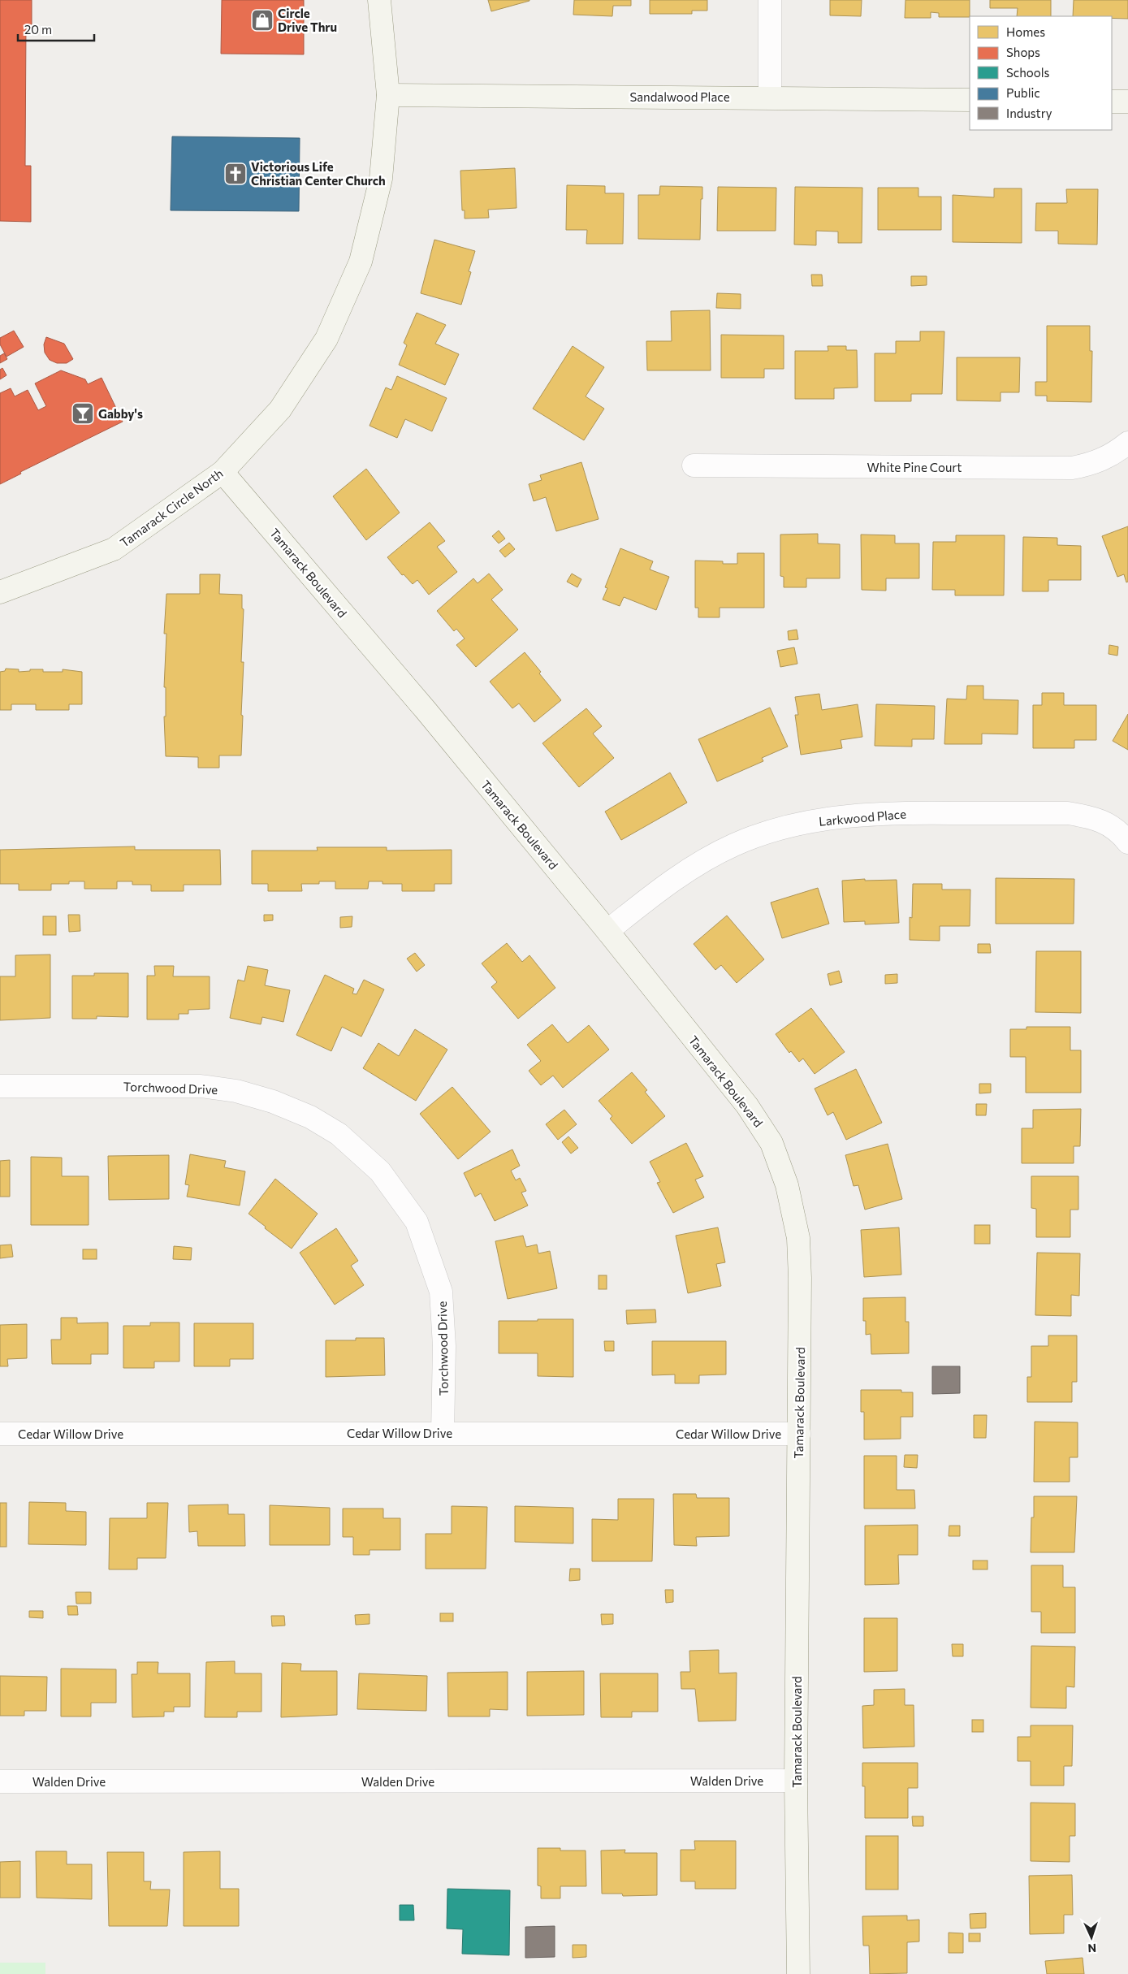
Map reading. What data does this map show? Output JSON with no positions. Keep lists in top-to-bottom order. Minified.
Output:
{"streets":{"street":["Sandalwood Place","White Pine Court","Tamarack Circle North","Tamarack Boulevard","Larkwood Place","Torchwood Drive","Cedar Willow Drive","Walden Drive"]},"crossings":[["Sandalwood Place","Tamarack Circle North"],["Tamarack Circle North","Tamarack Boulevard"],["Tamarack Boulevard","Larkwood Place"],["Tamarack Boulevard","Cedar Willow Drive"],["Tamarack Boulevard","Walden Drive"],["Torchwood Drive","Cedar Willow Drive"]],"places":{"shop":["Circle Drive Thru"],"church":["Victorious Life Christian Center Church"],"bar":["Gabby's"]},"legend":["Homes","Shops","Schools","Public","Industry"],"scale_bar":"20 m","north":"bottom"}
